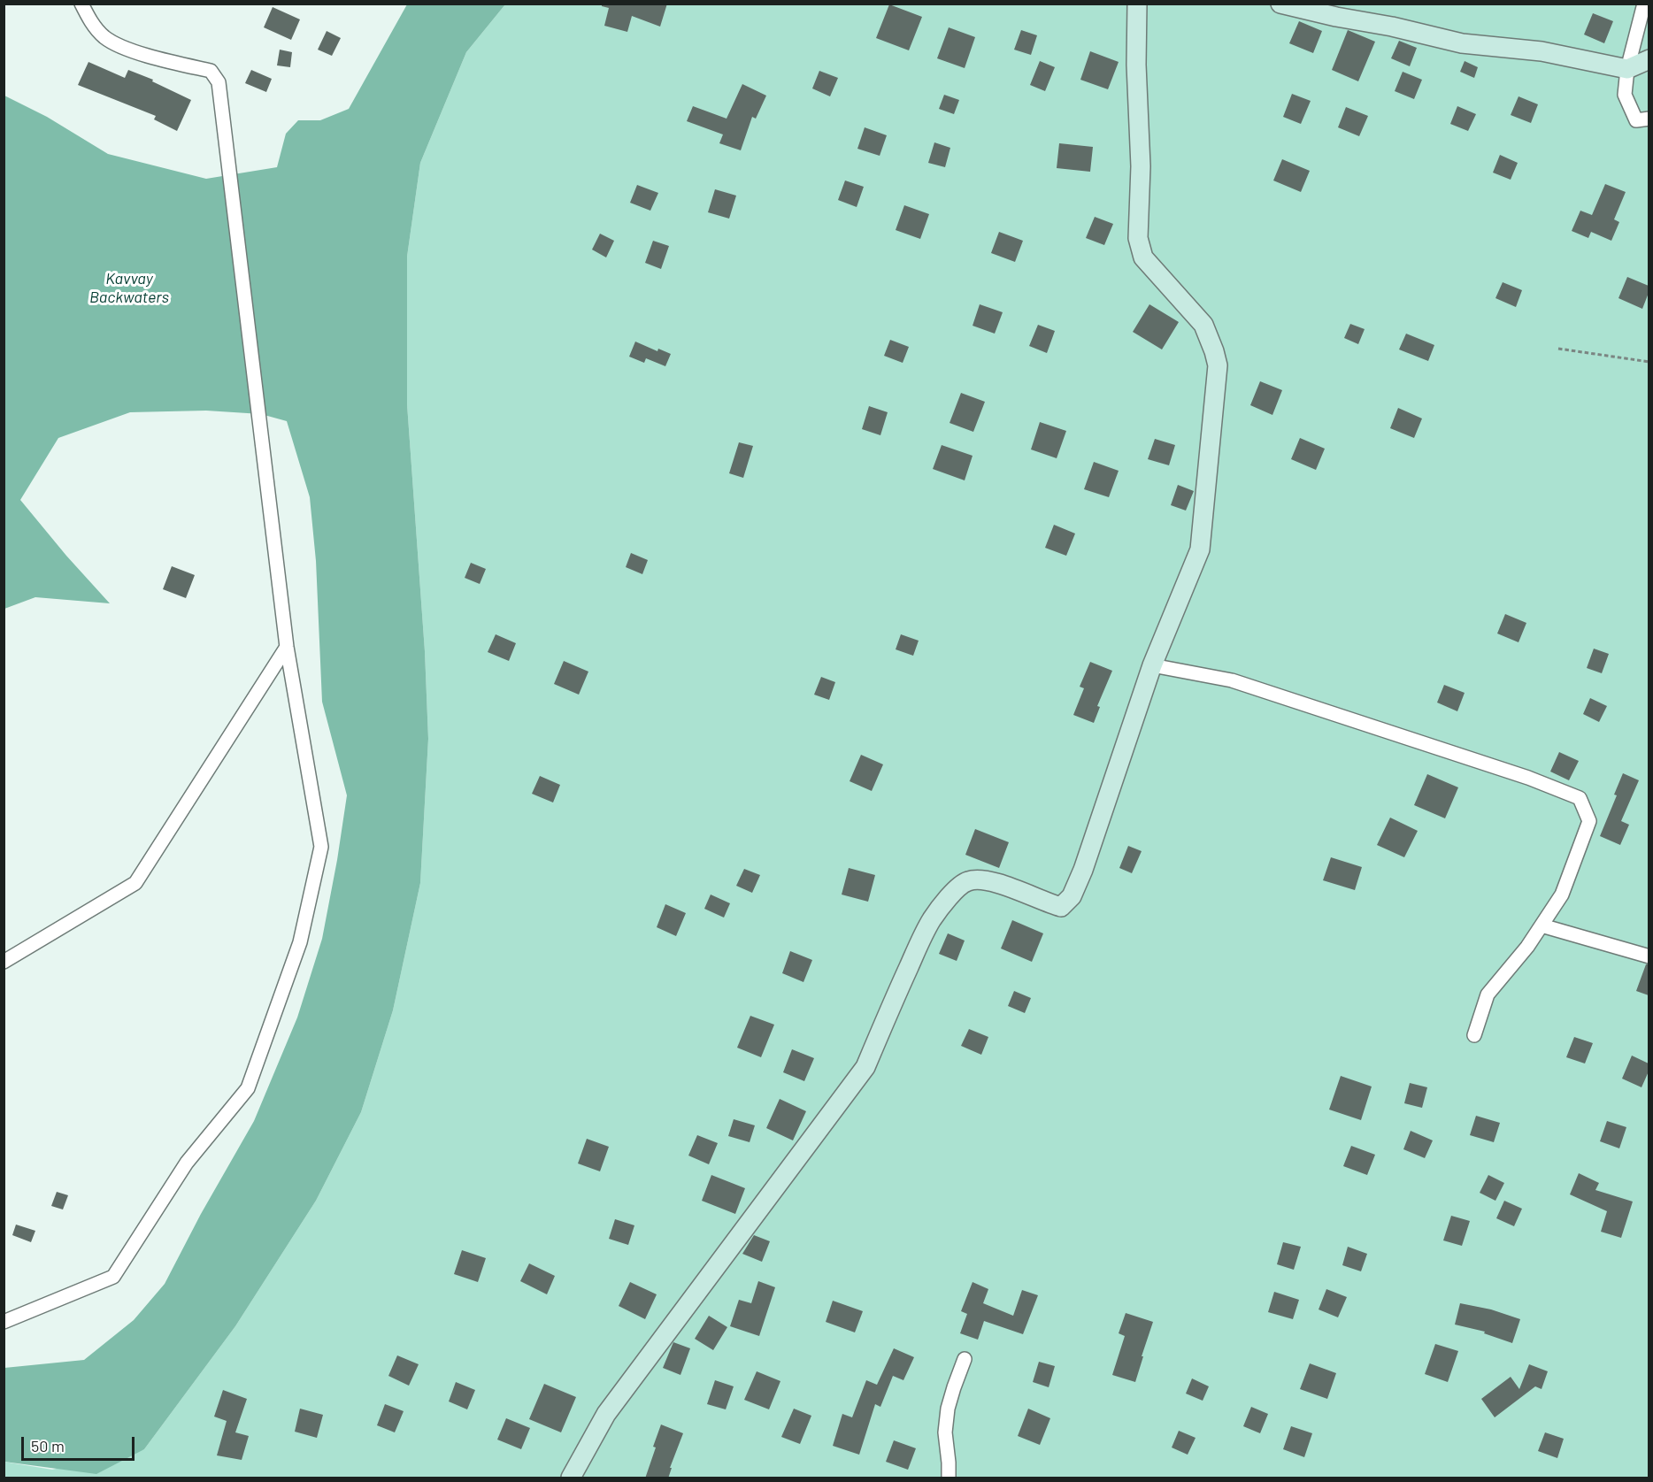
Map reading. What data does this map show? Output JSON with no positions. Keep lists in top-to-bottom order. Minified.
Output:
{"water":["Kavvay Backwaters"],"scale_bar":"50 m"}
